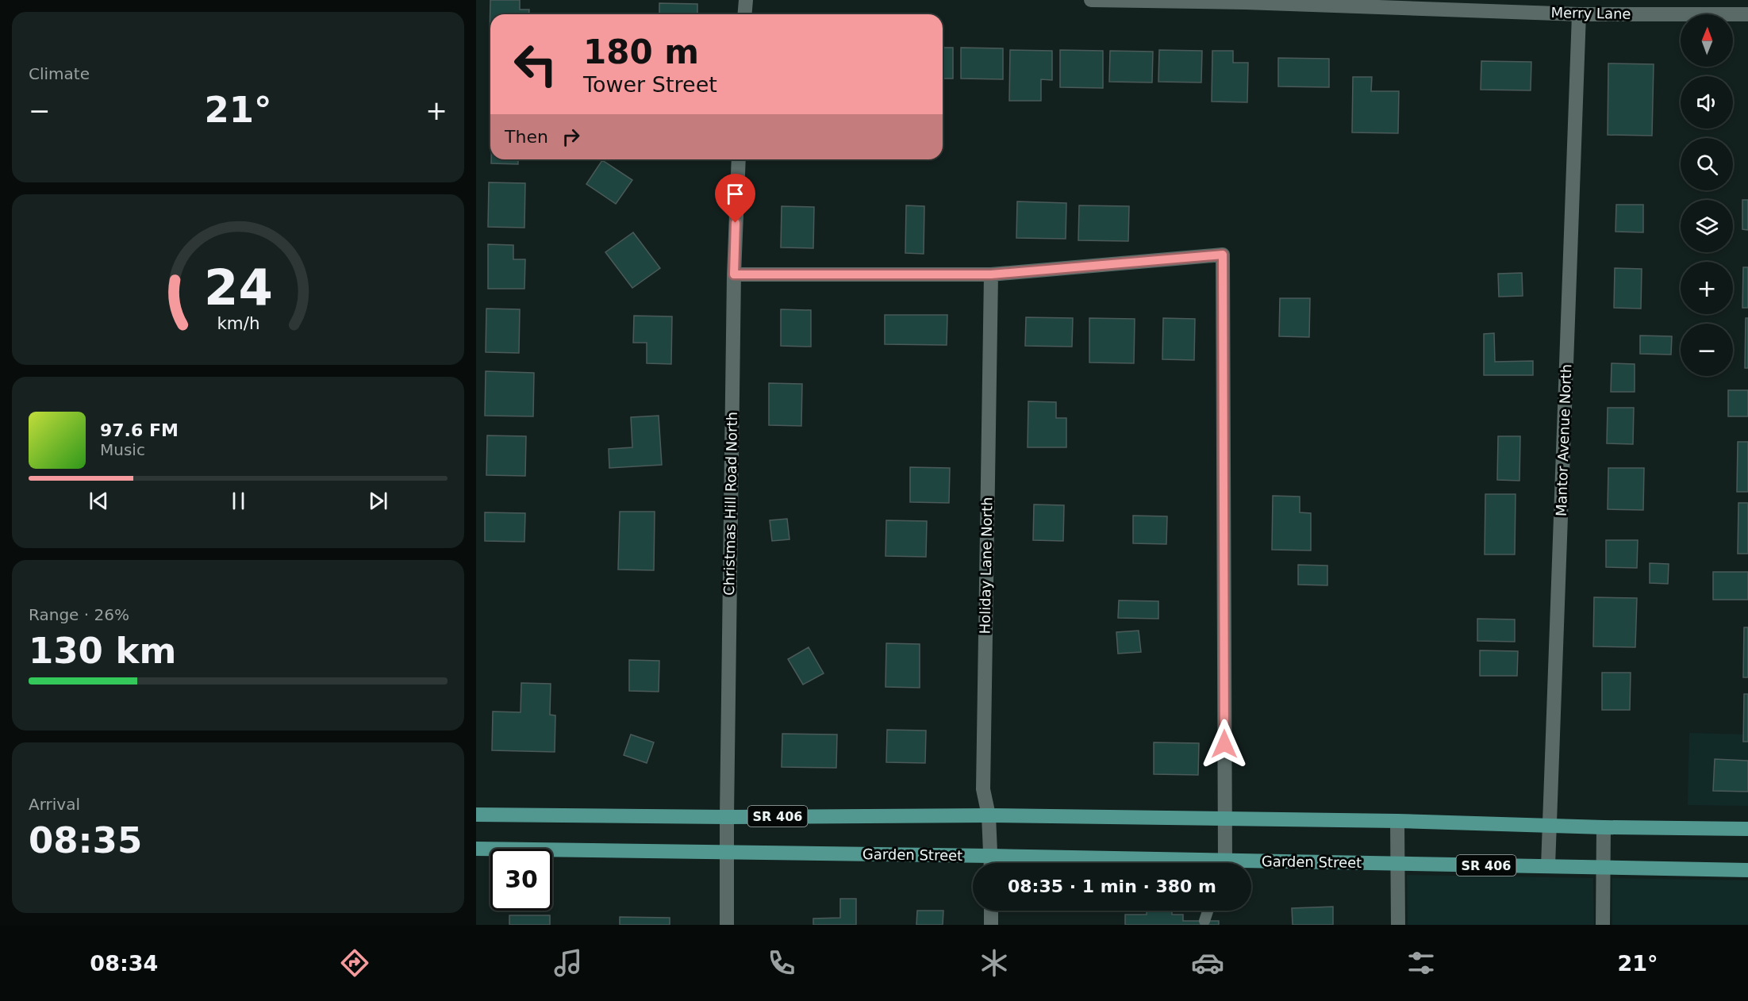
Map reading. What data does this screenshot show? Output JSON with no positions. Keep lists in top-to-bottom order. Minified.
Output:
{"streets":{"main road":["SR 406","Garden Street"],"street":["Merry Lane","Mantor Avenue North","Christmas Hill Road North","Holiday Lane North"]},"crossings":[["Merry Lane","Mantor Avenue North"],["Mantor Avenue North","SR 406"],["Mantor Avenue North","Garden Street"],["Christmas Hill Road North","SR 406"],["Christmas Hill Road North","Garden Street"],["Holiday Lane North","SR 406"],["Holiday Lane North","Garden Street"]],"north":"top","page":{"tile":["Climate",["Range · 26%","130 km"],["Arrival","08:35"]],"map_buttons":["+","−"],"turn":["180 m","Tower Street"],"heat":["−","21°","+"],"then":"Then","song":["97.6 FM","Music"],"limit":"30","trip":"08:35 · 1 min · 380 m","tabs":["08:34","21°"],"gauge":["24","km/h"]}}
